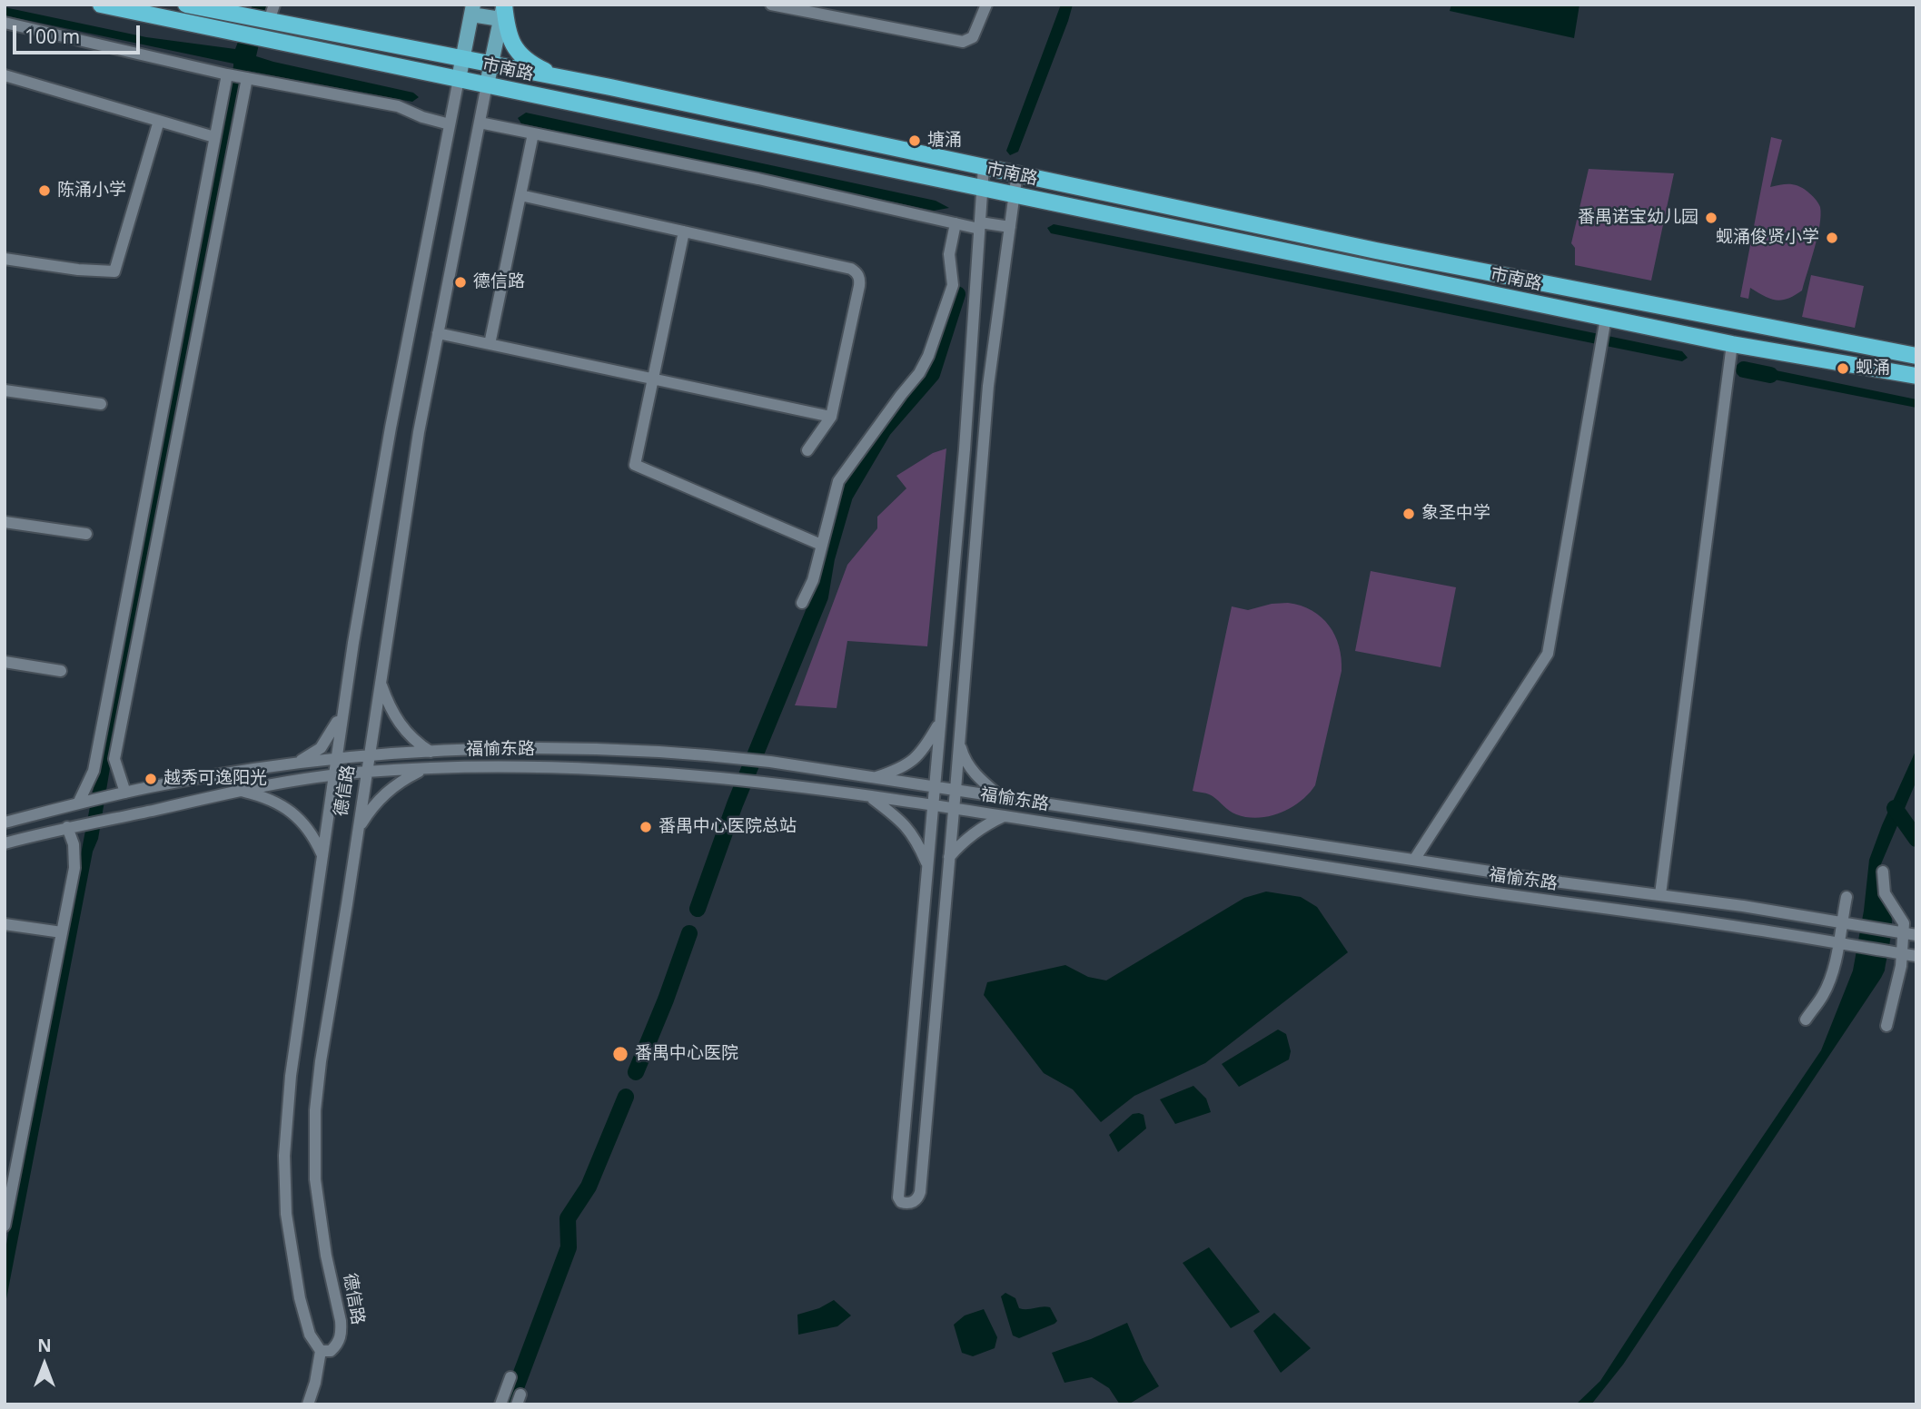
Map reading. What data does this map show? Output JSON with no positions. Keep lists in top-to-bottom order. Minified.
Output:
{"streets":{"highway":["市南路"],"main road":["德信路"],"street":["福愉东路"]},"crossings":[["市南路","德信路"],["福愉东路","德信路"]],"places":["塘涌","陈涌小学","番禺诺宝幼儿园","蚬涌俊贤小学","德信路","蚬涌","象圣中学","越秀可逸阳光","番禺中心医院总站","番禺中心医院"],"scale_bar":"100 m","north":"top"}
